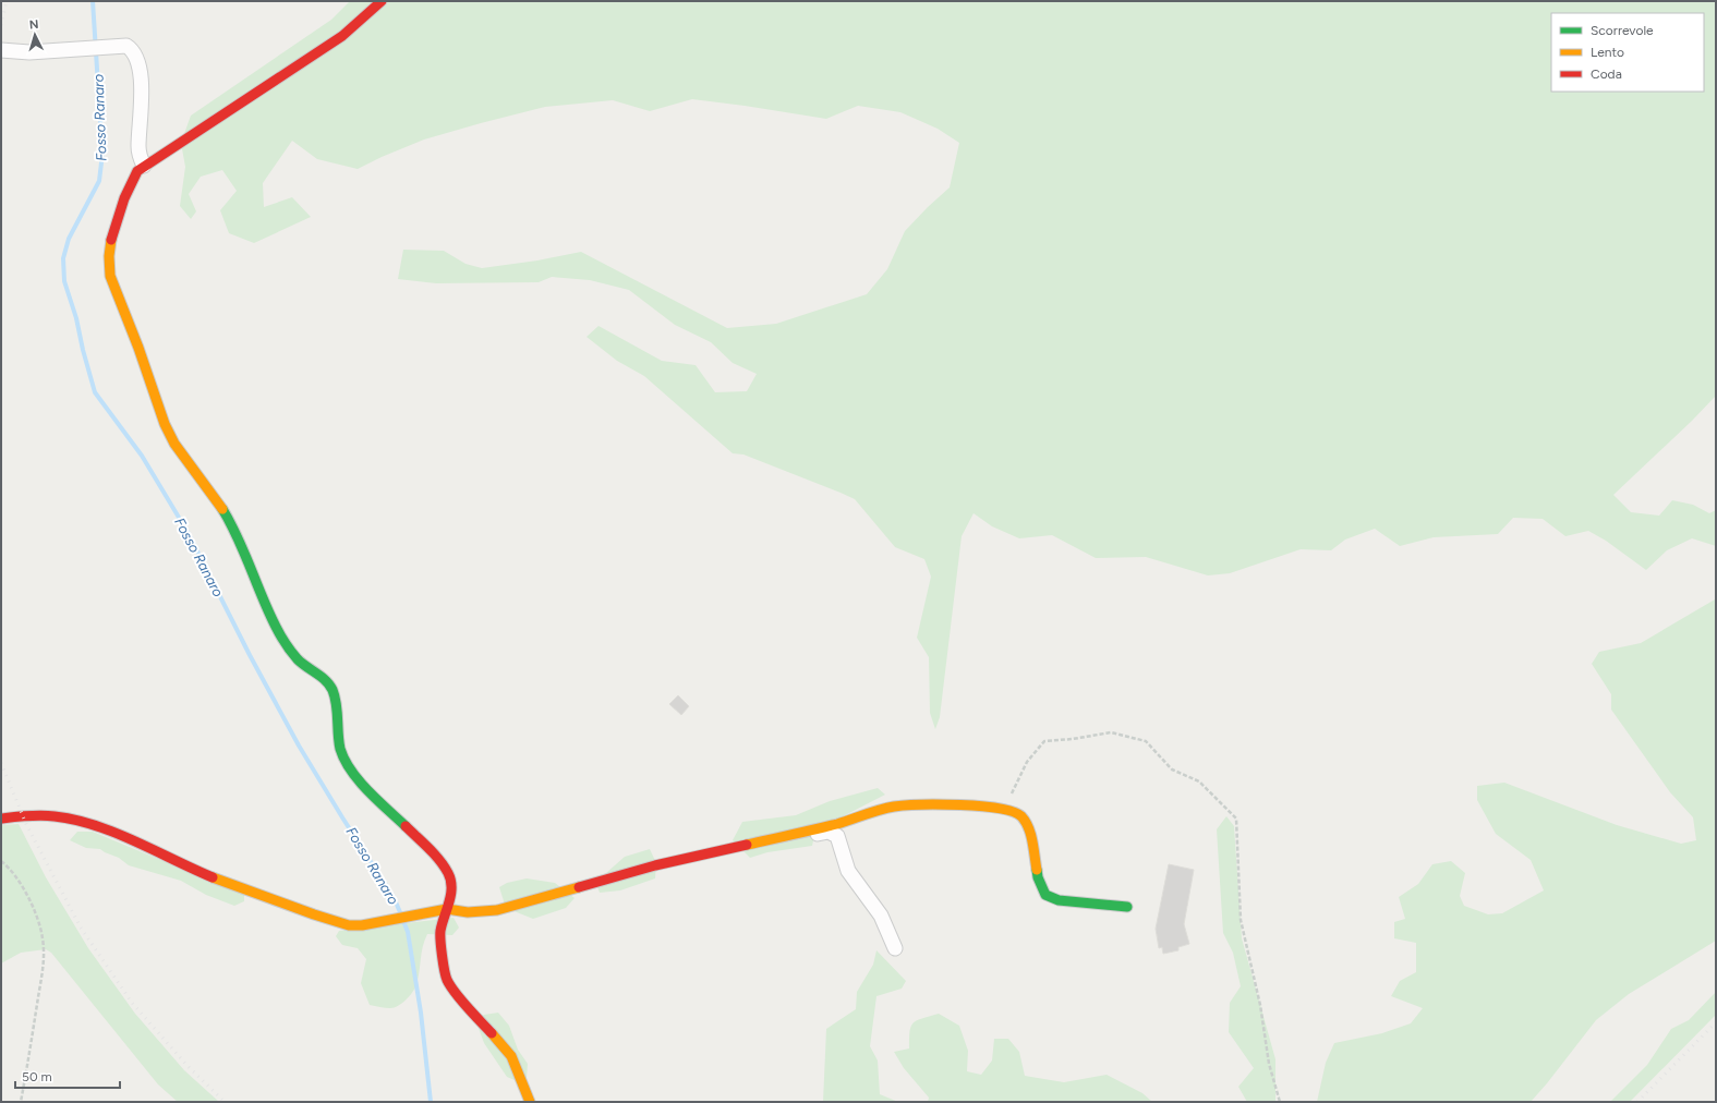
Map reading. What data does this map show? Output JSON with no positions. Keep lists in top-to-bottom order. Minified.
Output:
{"water":["Fosso Ranaro"],"legend":["Scorrevole","Lento","Coda"],"scale_bar":"50 m","north":"top"}
